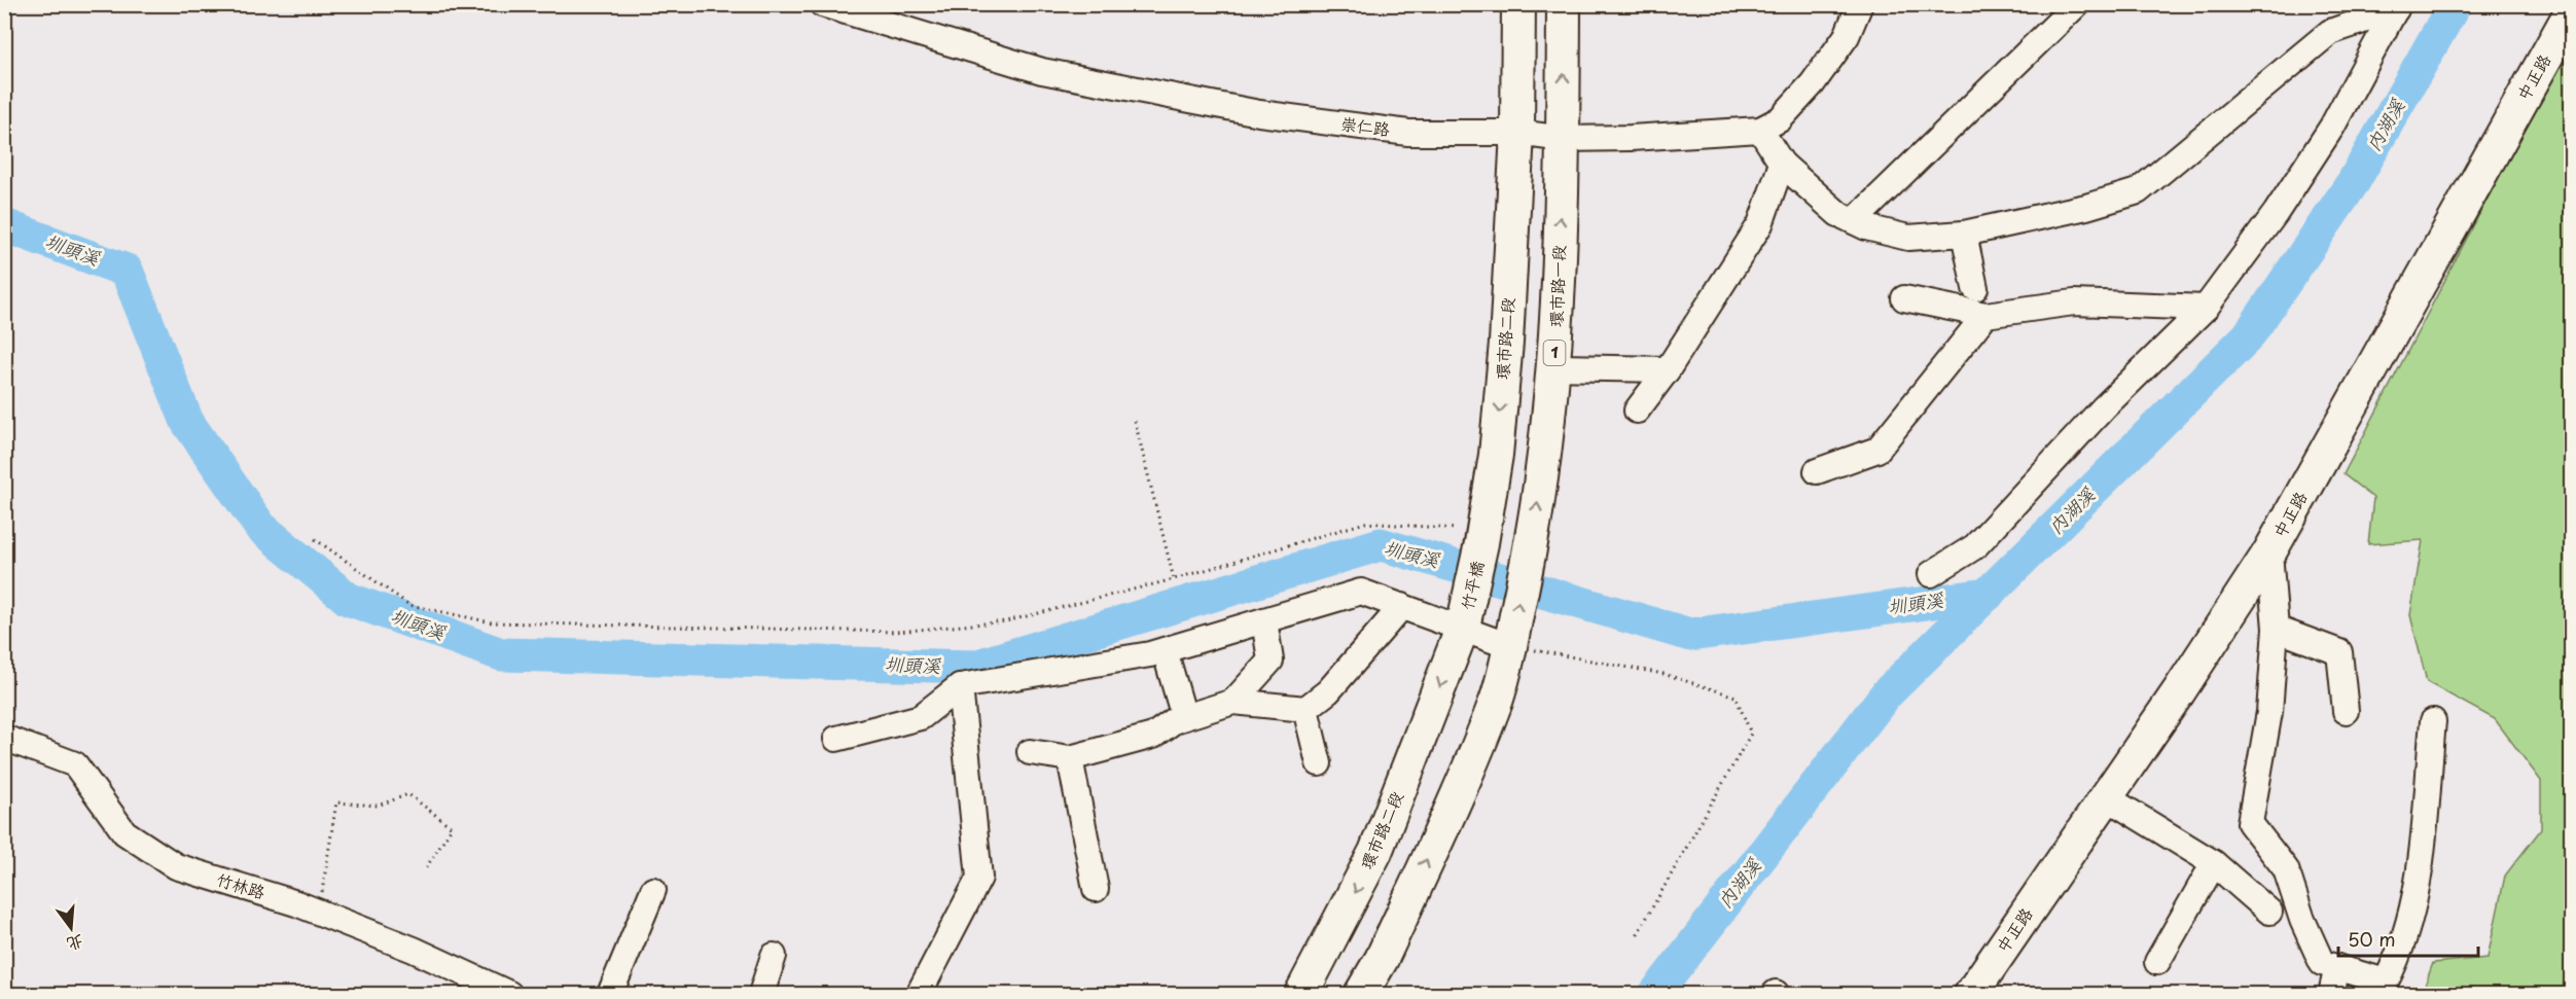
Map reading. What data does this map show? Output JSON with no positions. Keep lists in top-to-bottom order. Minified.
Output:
{"streets":{"main road":["中正路","環市路一段","環市路二段","1","竹平橋"],"street":["崇仁路","竹林路"]},"crossings":[["崇仁路","環市路一段"],["崇仁路","環市路二段"],["環市路一段","1"],["環市路二段","竹平橋"]],"one_way":["環市路一段"],"water":["內湖溪","圳頭溪"],"scale_bar":"50 m","north":"bottom"}
